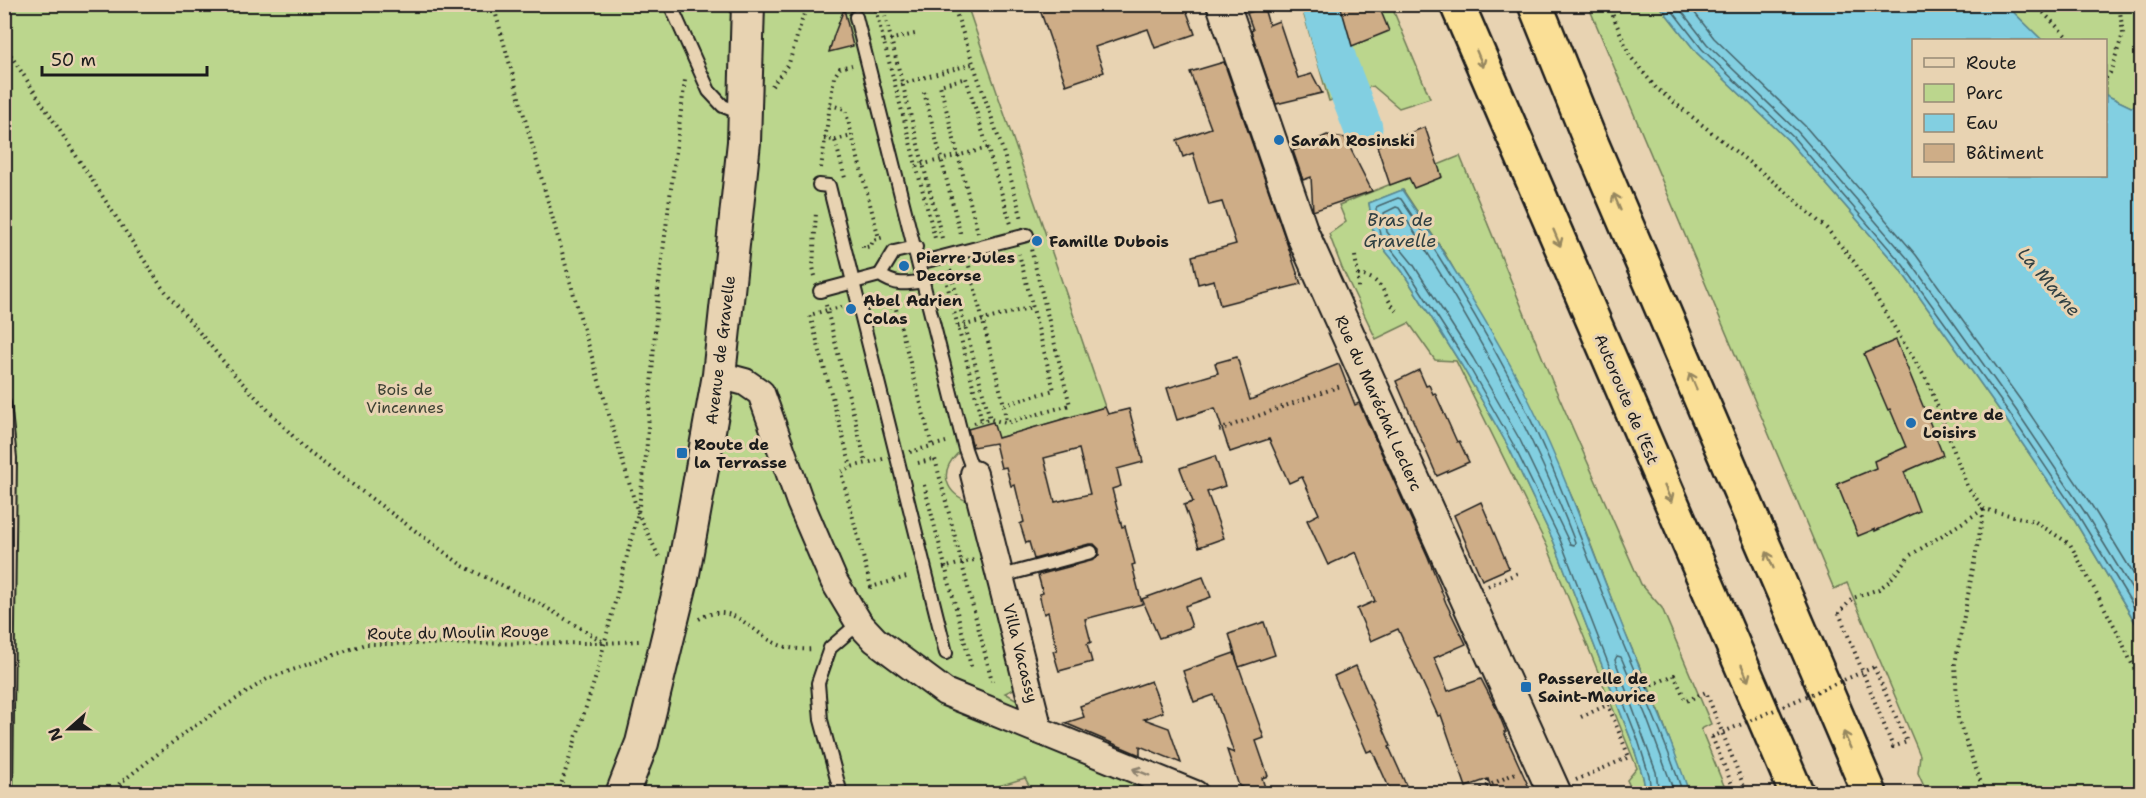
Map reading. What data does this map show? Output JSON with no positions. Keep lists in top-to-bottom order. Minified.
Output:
{"streets":{"highway":["Autoroute de l’Est"],"street":["Avenue de Gravelle","Rue du Maréchal Leclerc","Villa Vacassy"],"path":["Route du Moulin Rouge"]},"crossings":[["Avenue de Gravelle","Route du Moulin Rouge"]],"water":["Bras de Gravelle","La Marne"],"parks":["Bois de Vincennes"],"places":{"other":["Sarah Rosinski","Famille Dubois","Pierre Jules Decorse","Abel Adrien Colas","Centre de Loisirs"],"transit":["Route de la Terrasse","Passerelle de Saint-Maurice"]},"legend":["Route","Parc","Eau","Bâtiment"],"scale_bar":"50 m","north":"left"}
